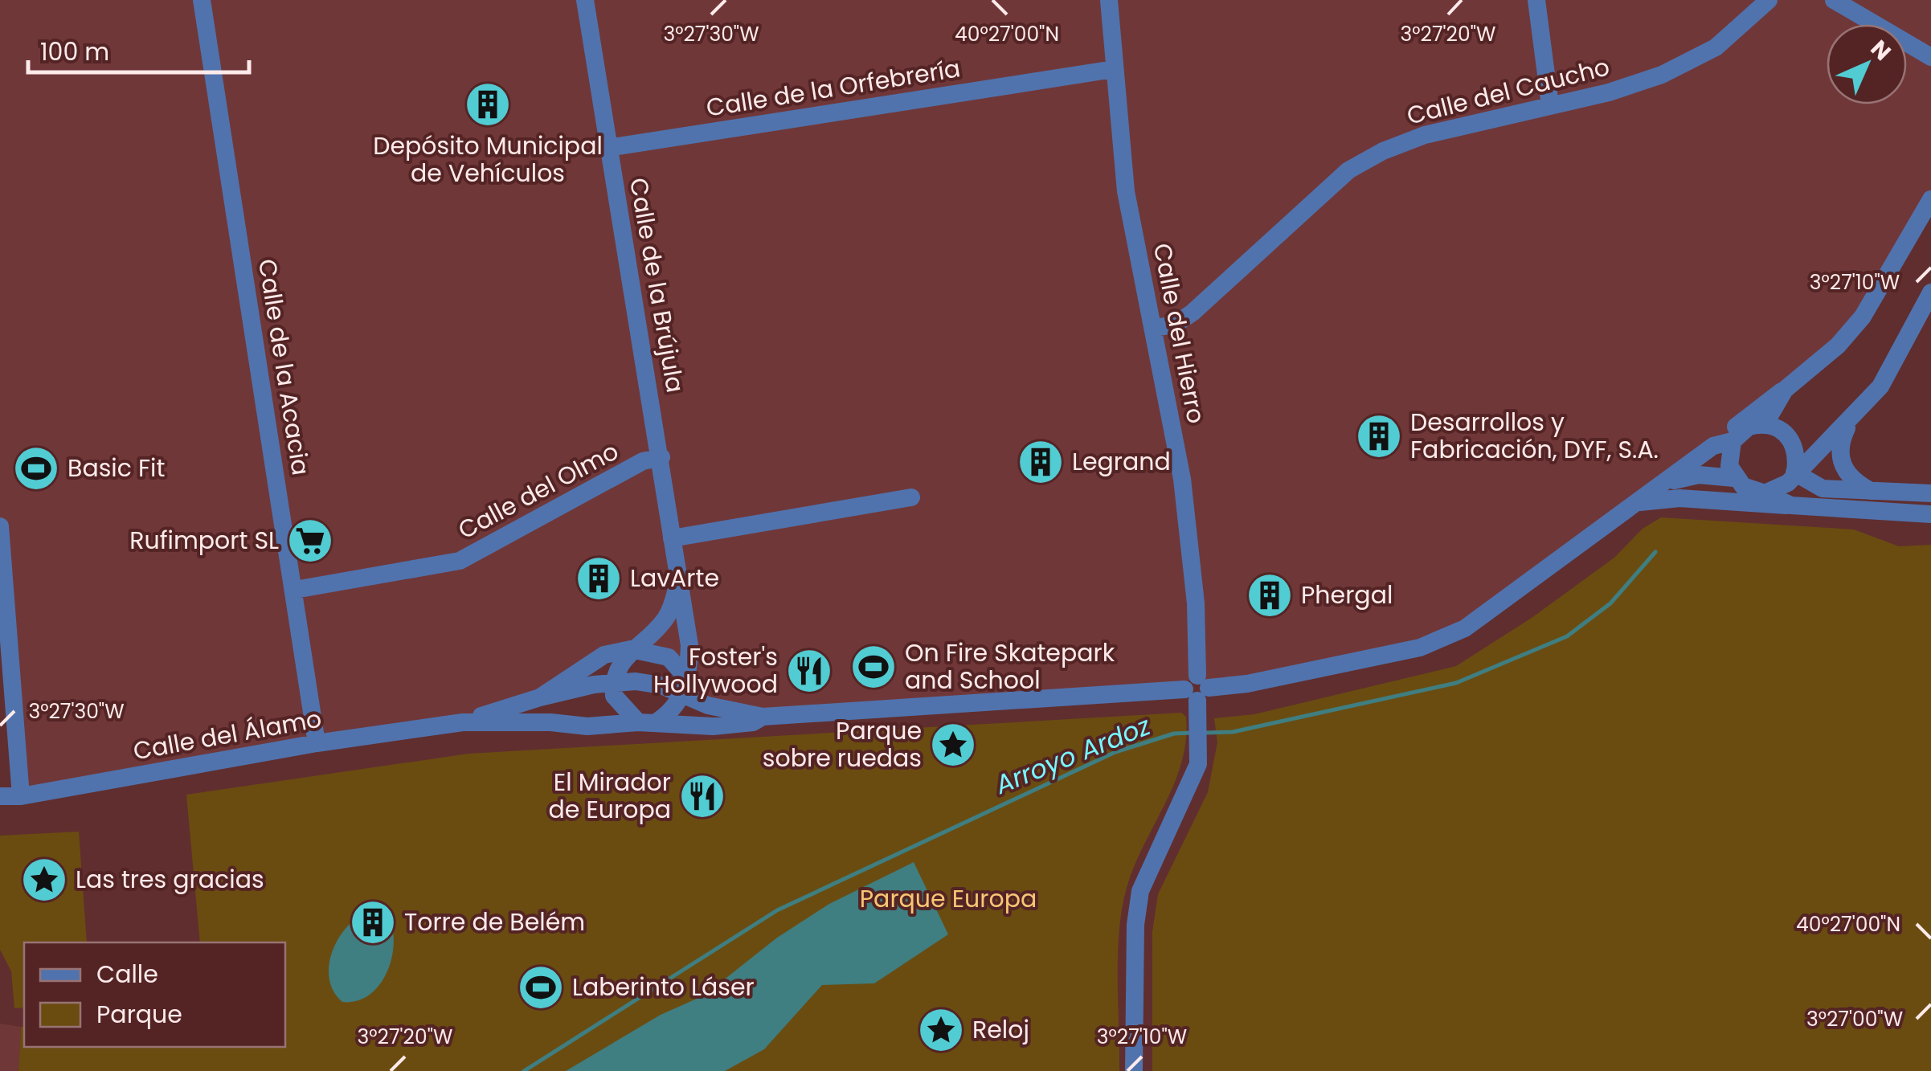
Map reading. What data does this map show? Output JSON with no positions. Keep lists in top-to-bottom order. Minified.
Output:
{"streets":{"street":["Calle de la Orfebrería","Calle del Caucho","Calle de la Brújula","Calle del Hierro","Calle de la Acacia","Calle del Olmo","Calle del Álamo"]},"crossings":[["Calle de la Orfebrería","Calle de la Brújula"],["Calle de la Orfebrería","Calle del Hierro"],["Calle del Caucho","Calle del Hierro"],["Calle de la Brújula","Calle del Olmo"],["Calle de la Brújula","Calle del Álamo"],["Calle de la Acacia","Calle del Olmo"],["Calle de la Acacia","Calle del Álamo"]],"water":["Arroyo Ardoz"],"parks":["Parque Europa"],"places":{"building":["Depósito Municipal de Vehículos","Desarrollos y Fabricación, DYF, S.A.","Legrand","LavArte","Phergal","Torre de Belém"],"sports":["Basic Fit","On Fire Skatepark and School","Laberinto Láser"],"supermarket":["Rufimport SL"],"restaurant":["Foster's Hollywood","El Mirador de Europa"],"place":["Parque sobre ruedas","Las tres gracias","Reloj"]},"legend":["Calle","Parque"],"scale_bar":"100 m","north":"top right","coordinates":["3°27'30\"W","40°27'00\"N","3°27'20\"W","3°27'10\"W","3°27'00\"W"]}
